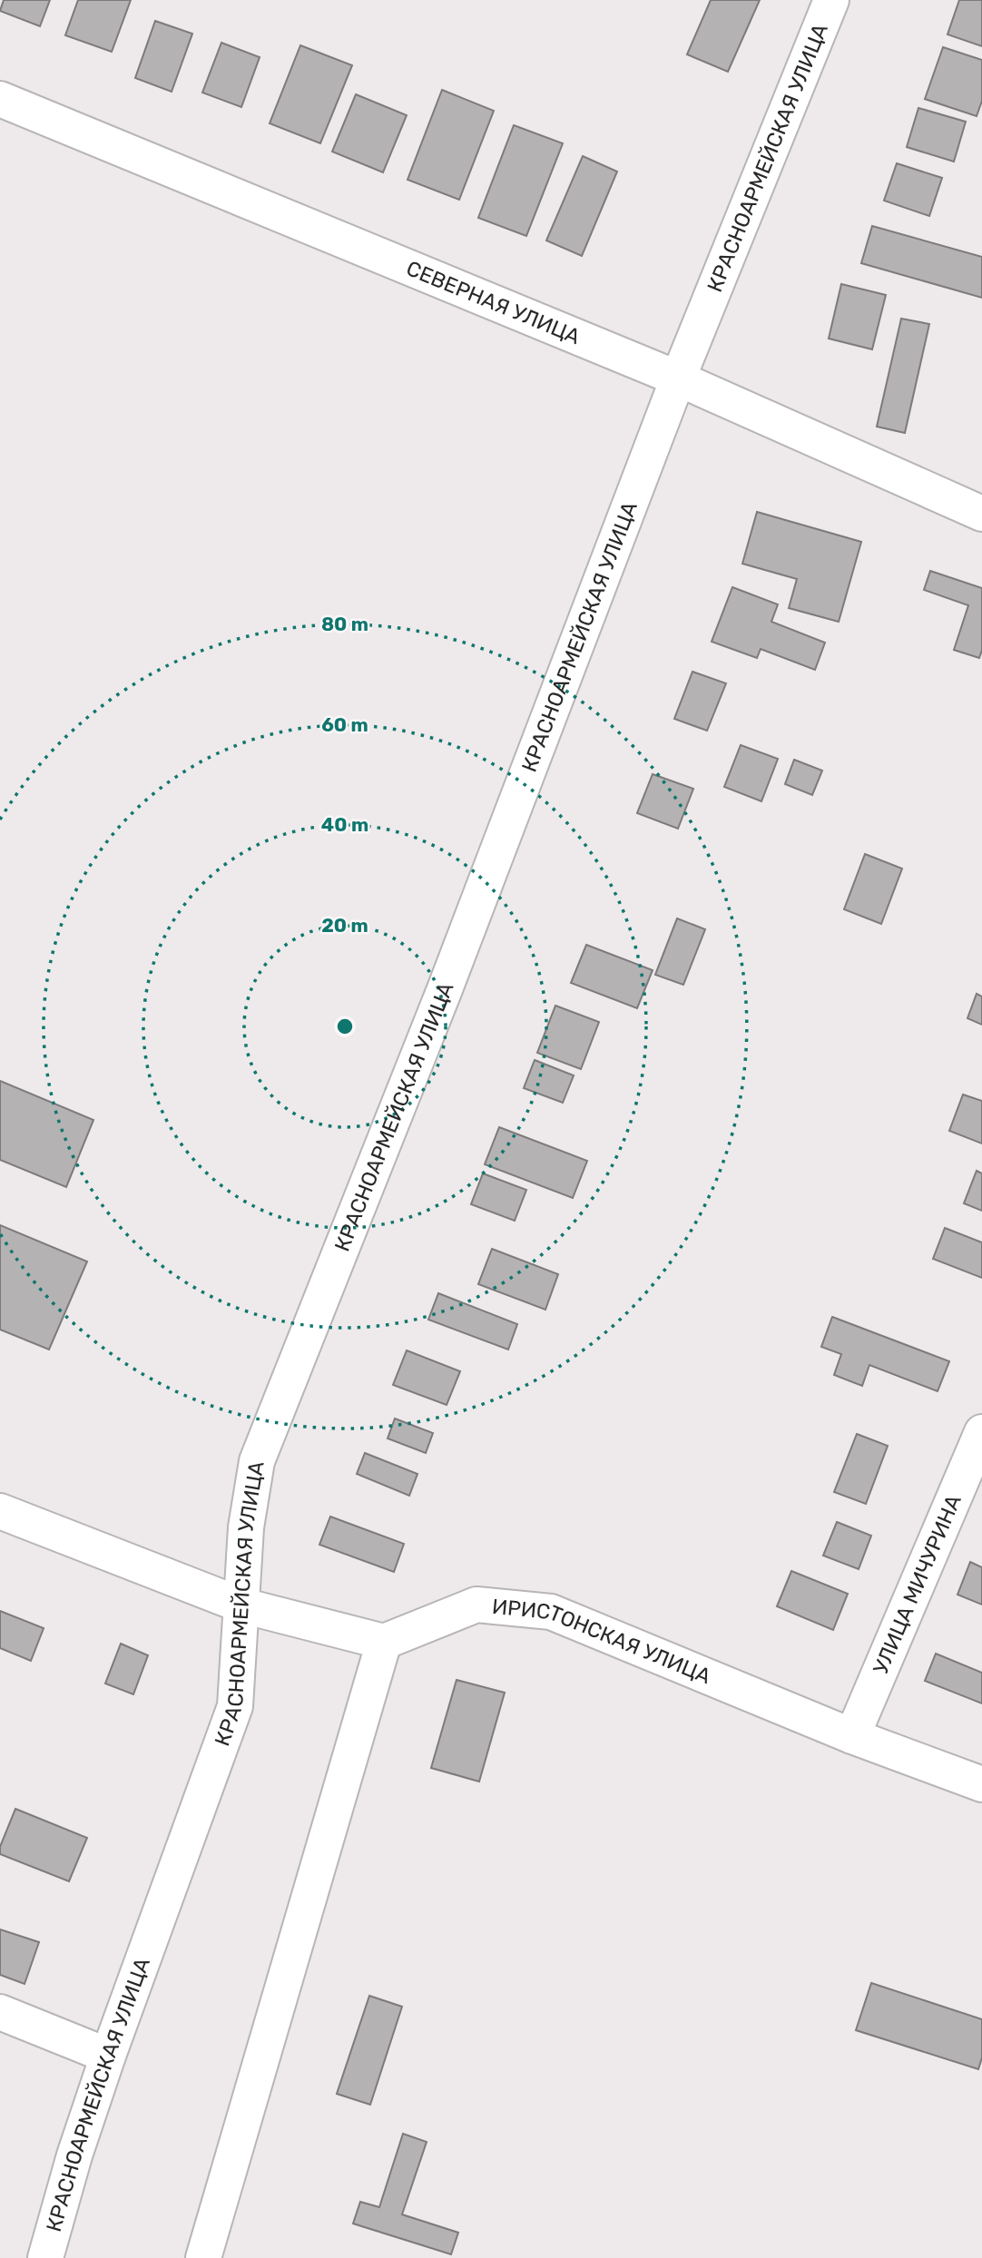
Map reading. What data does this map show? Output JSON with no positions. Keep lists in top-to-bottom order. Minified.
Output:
{"streets":{"street":["КРАСНОАРМЕЙСКАЯ УЛИЦА","СЕВЕРНАЯ УЛИЦА","УЛИЦА МИЧУРИНА","ИРИСТОНСКАЯ УЛИЦА"]},"crossings":[["КРАСНОАРМЕЙСКАЯ УЛИЦА","СЕВЕРНАЯ УЛИЦА"],["УЛИЦА МИЧУРИНА","ИРИСТОНСКАЯ УЛИЦА"]],"rings":["80 m","60 m","40 m","20 m"]}
